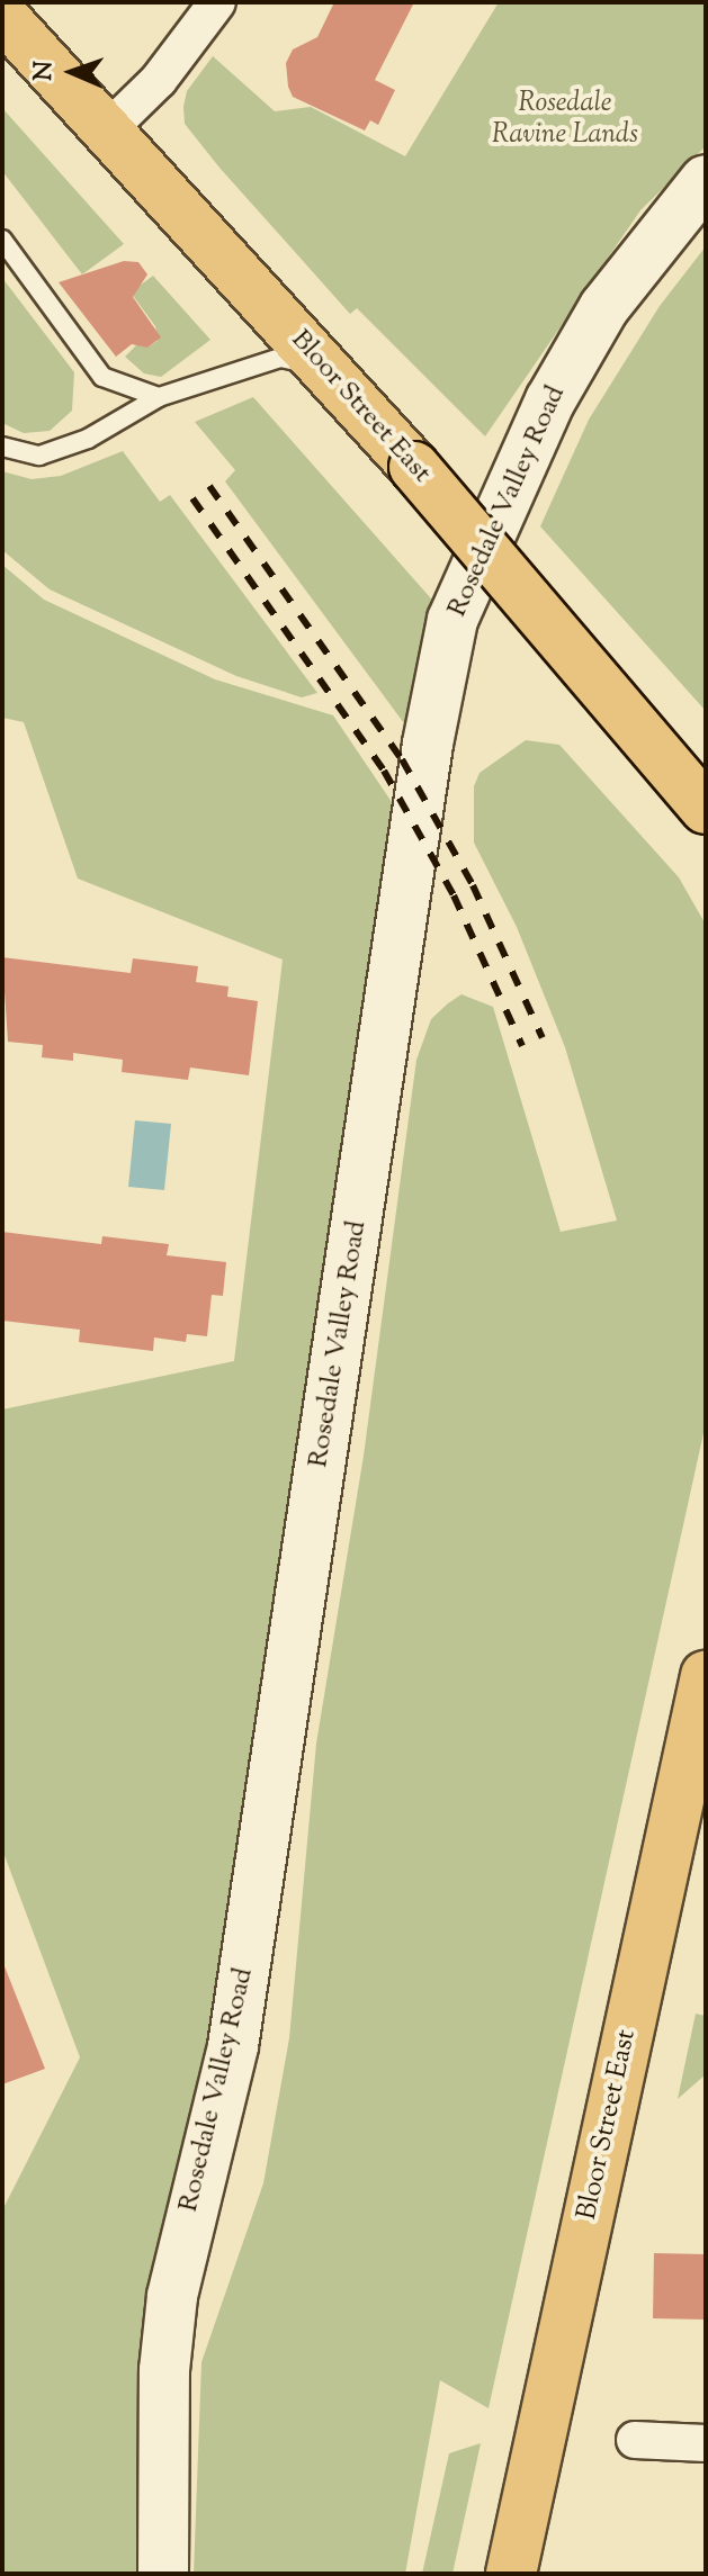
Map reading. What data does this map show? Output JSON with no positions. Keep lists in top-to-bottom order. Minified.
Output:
{"streets":{"main road":["Bloor Street East"],"street":["Rosedale Valley Road"]},"parks":["Rosedale Ravine Lands"],"north":"left"}
